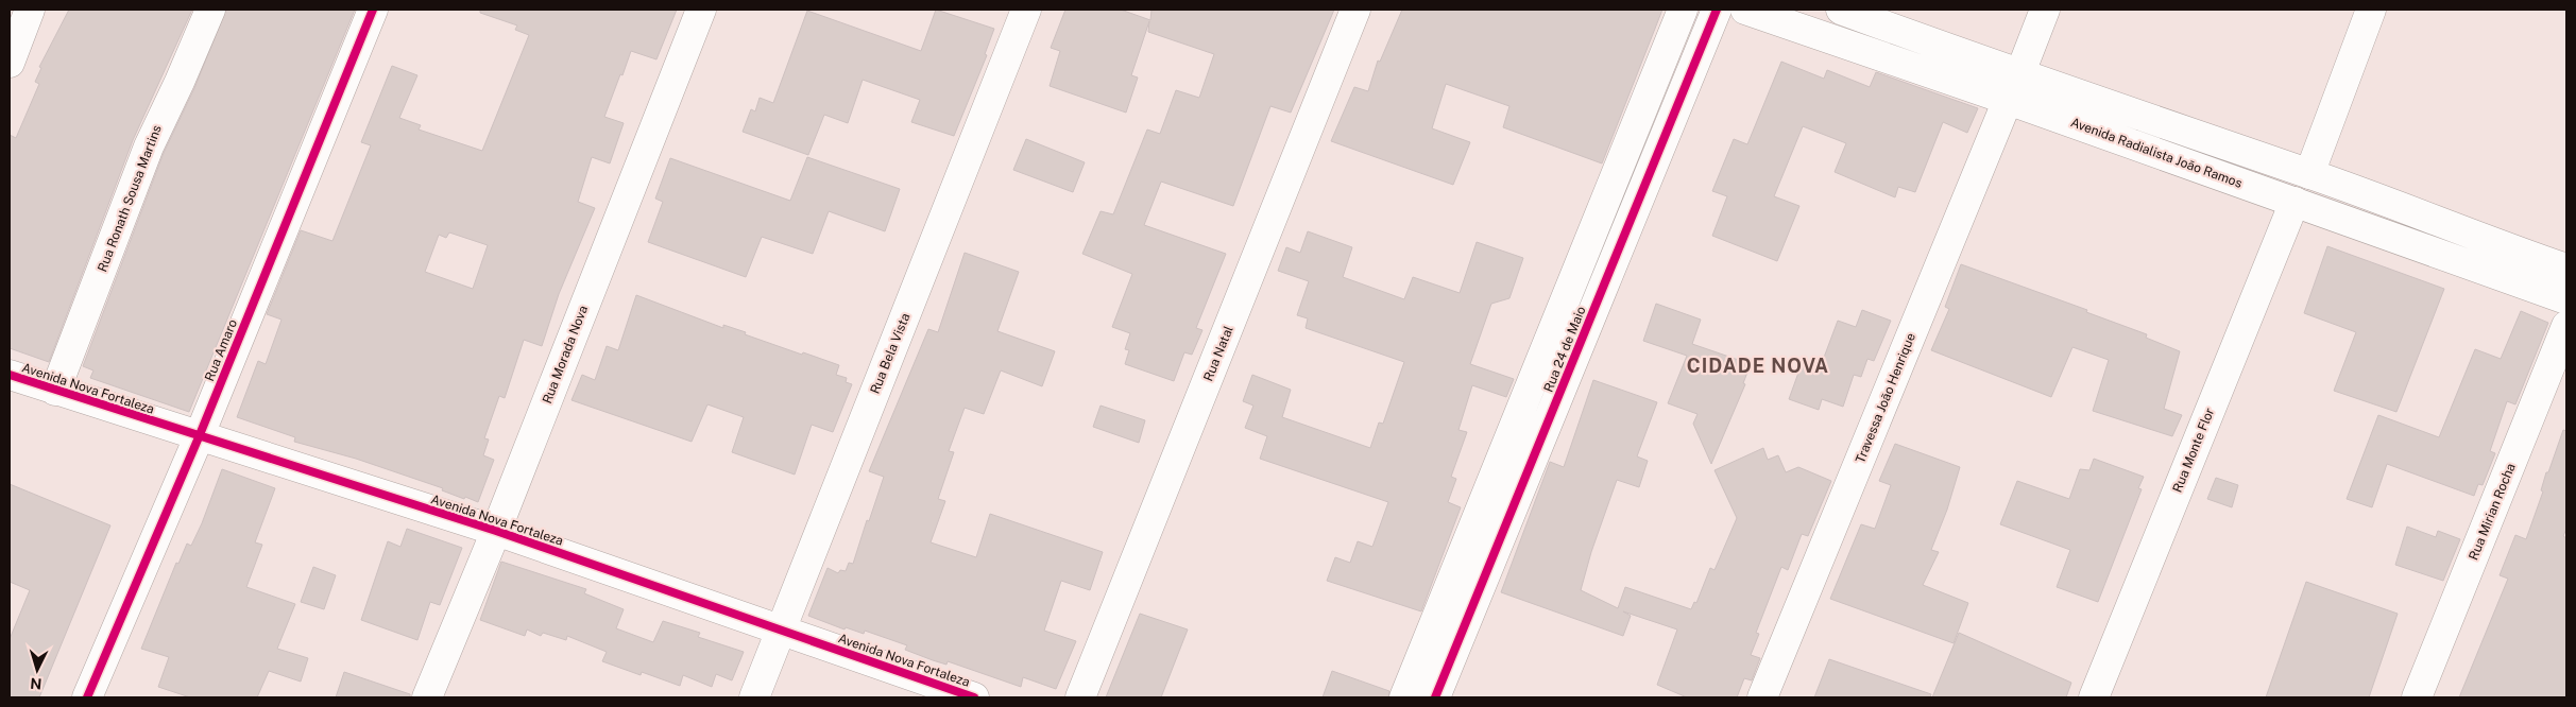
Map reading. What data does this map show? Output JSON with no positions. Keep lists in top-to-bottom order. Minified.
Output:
{"streets":{"street":["Avenida Radialista João Ramos","Rua Ronath Sousa Martins","Rua 24 de Maio","Rua Amaro","Rua Bela Vista","Rua Natal","Rua Morada Nova","Avenida Nova Fortaleza","Travessa João Henrique","Rua Monte Flor","Rua Mirian Rocha"]},"crossings":[["Avenida Radialista João Ramos","Travessa João Henrique"],["Avenida Radialista João Ramos","Rua Monte Flor"],["Rua Ronath Sousa Martins","Avenida Nova Fortaleza"],["Rua Amaro","Avenida Nova Fortaleza"],["Rua Bela Vista","Avenida Nova Fortaleza"],["Rua Morada Nova","Avenida Nova Fortaleza"]],"districts":["CIDADE NOVA"],"north":"bottom"}
